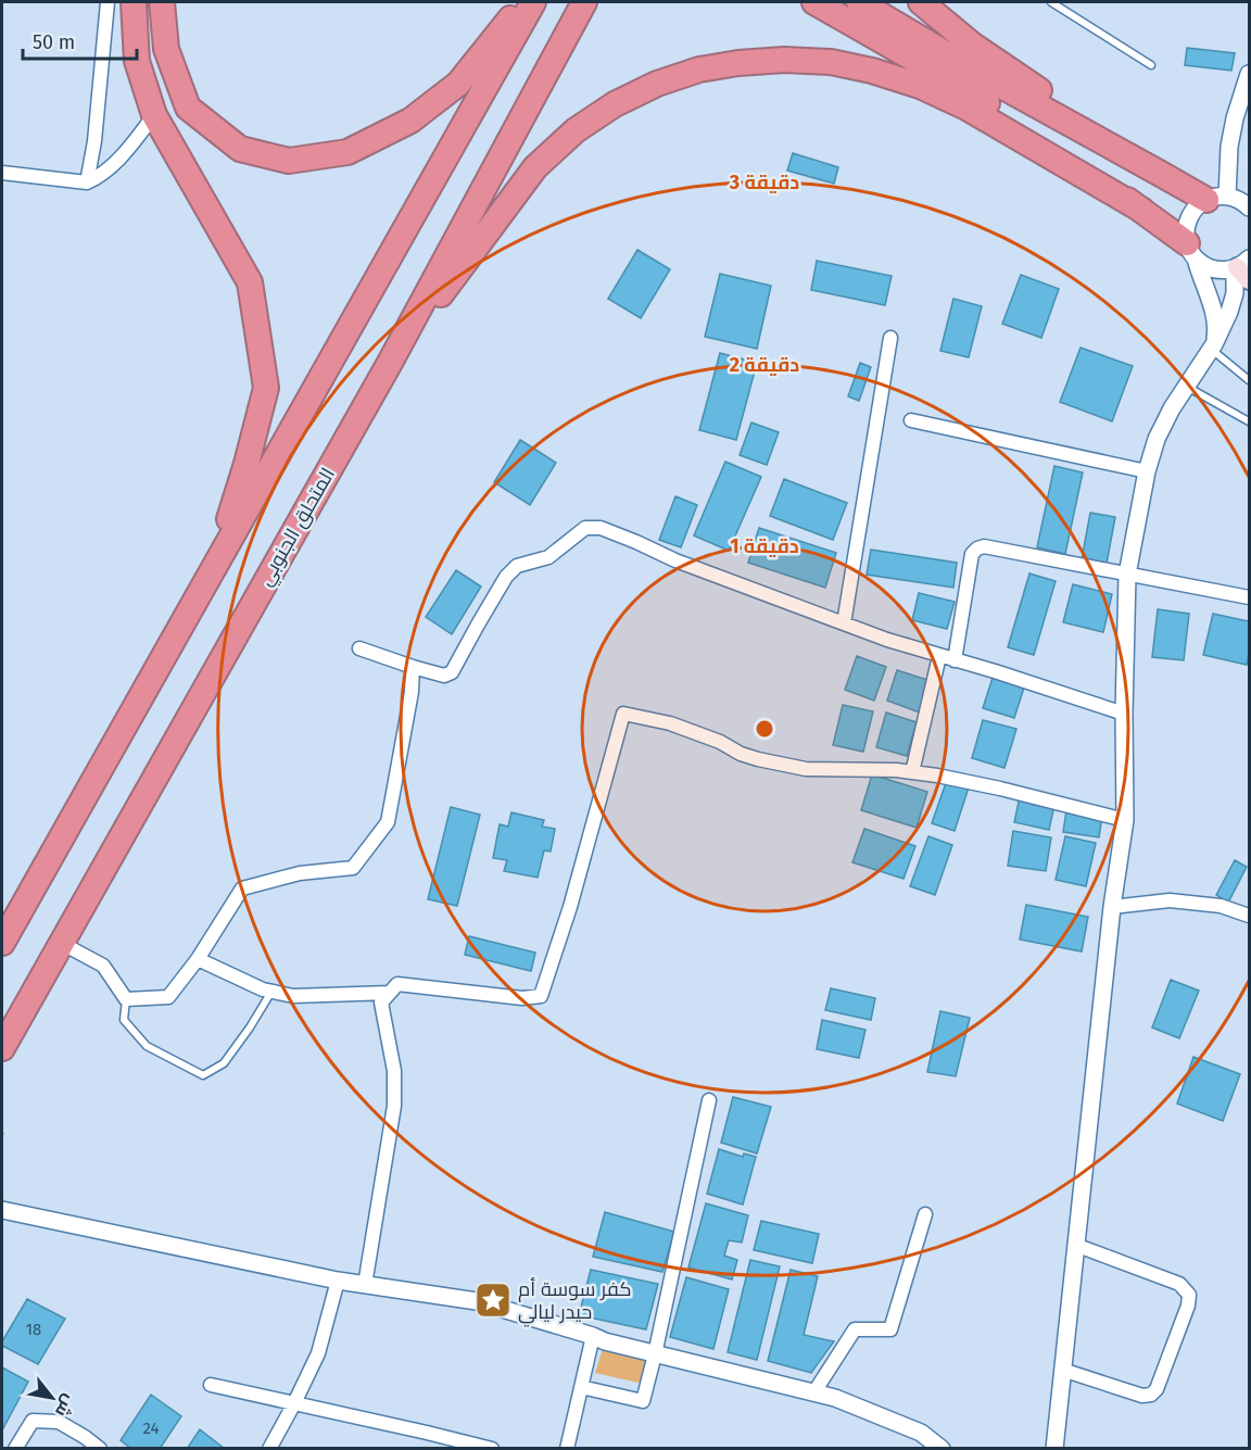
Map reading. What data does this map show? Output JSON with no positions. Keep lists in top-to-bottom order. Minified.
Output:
{"streets":{"highway":["المتحلق الجنوبي"]},"places":{"place":["كفر سوسة أم حيدر ليالي"]},"house_numbers":["18","24"],"scale_bar":"50 m","north":"bottom right","rings":["3 دقيقة","2 دقيقة","1 دقيقة"]}
